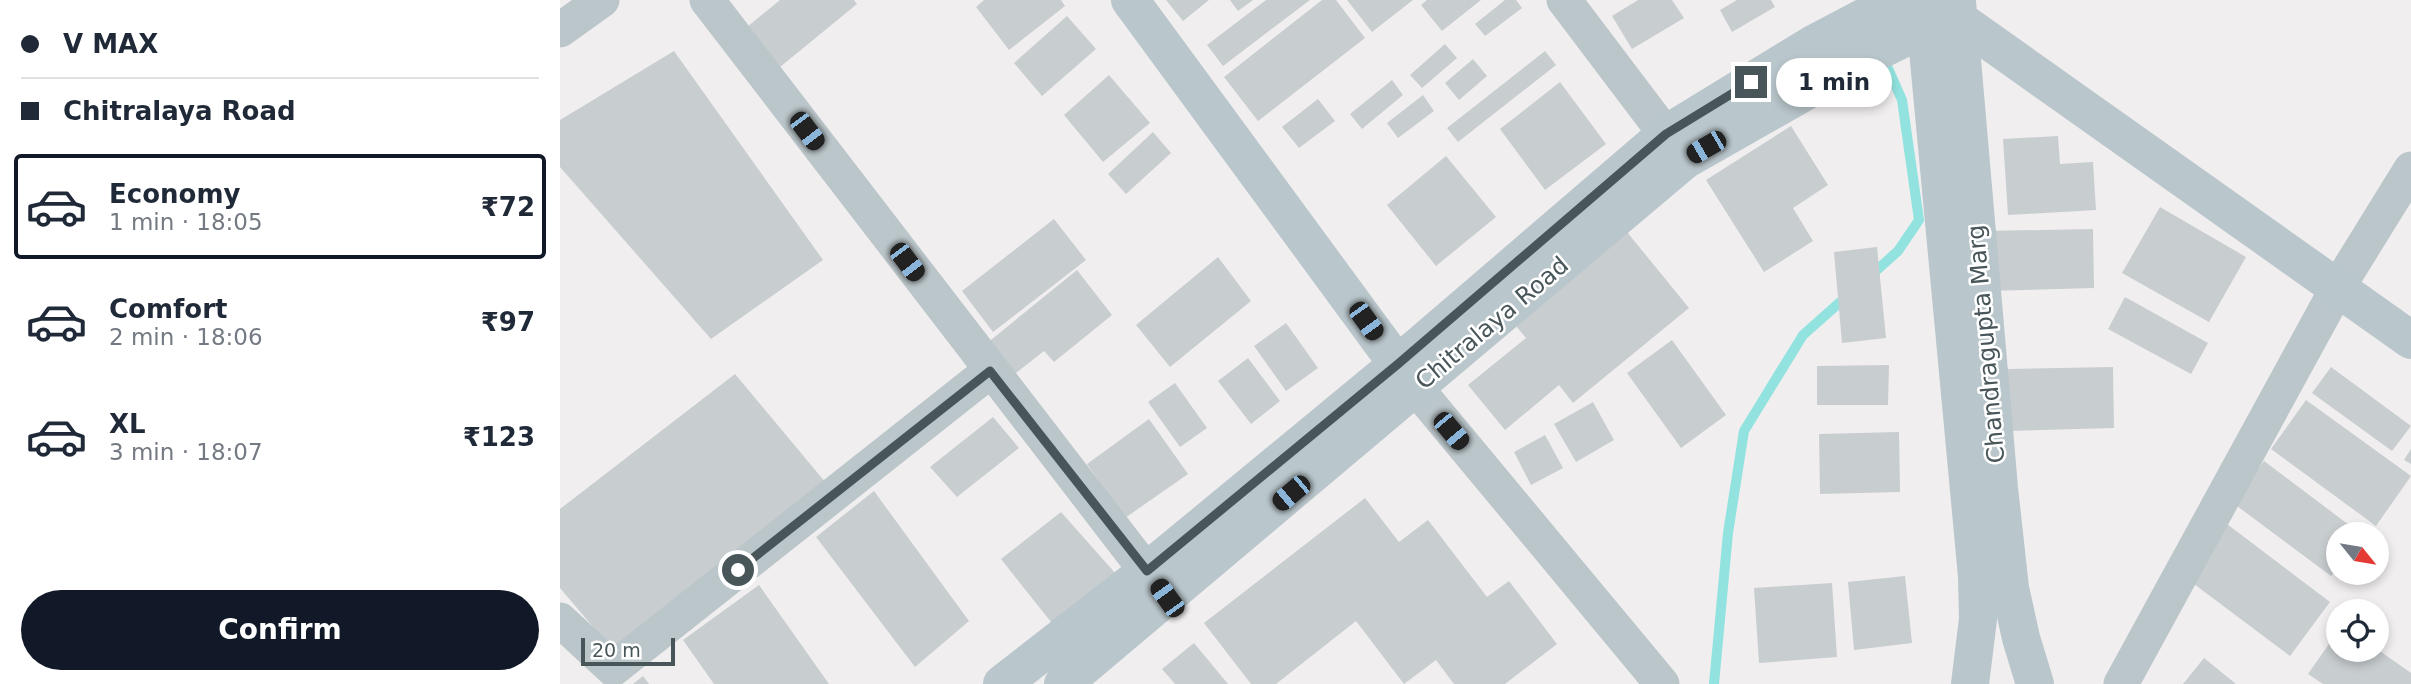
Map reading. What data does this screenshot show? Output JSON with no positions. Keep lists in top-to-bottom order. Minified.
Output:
{"streets":{"main road":["Chitralaya Road","Chandragupta Marg"]},"crossings":[["Chitralaya Road","Chandragupta Marg"]],"scale_bar":"20 m","north":"bottom right","page":{"banner":["V MAX","Chitralaya Road"],"bubble":"1 min","list":[{"name":"Economy","note":"1 min · 18:05","value":"₹72"},{"name":"Comfort","note":"2 min · 18:06","value":"₹97"},{"name":"XL","note":"3 min · 18:07","value":"₹123"}],"buttons":"Confirm","scale":"20 m"}}
